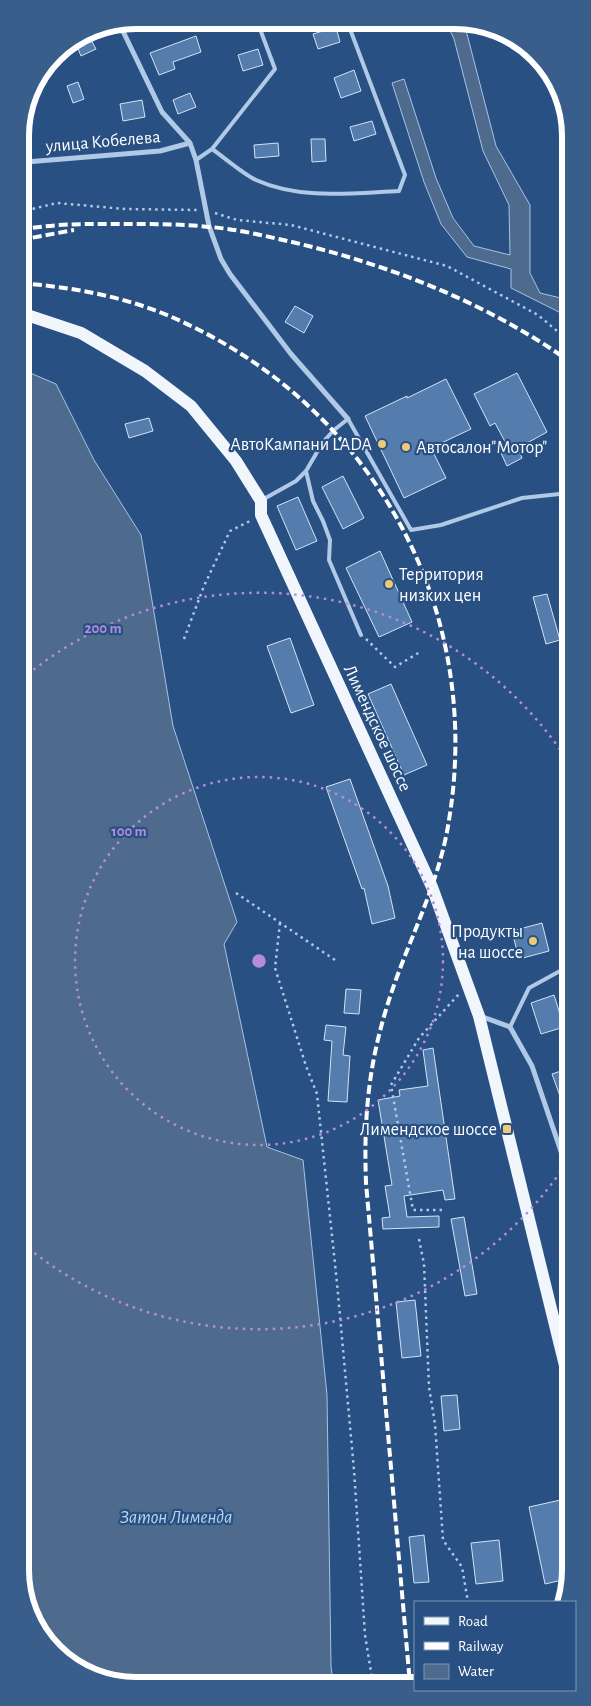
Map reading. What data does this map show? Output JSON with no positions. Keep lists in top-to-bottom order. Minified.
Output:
{"streets":{"main road":["Лимендское шоссе"],"street":["улица Кобелева"]},"water":["Затон Лименда"],"places":{"other":["АвтоКампани LADA","Автосалон\"Мотор\"","Территория низких цен","Продукты на шоссе"],"transit":["Лимендское шоссе"]},"legend":["Road","Railway","Water"],"rings":["200 m","100 m"]}
